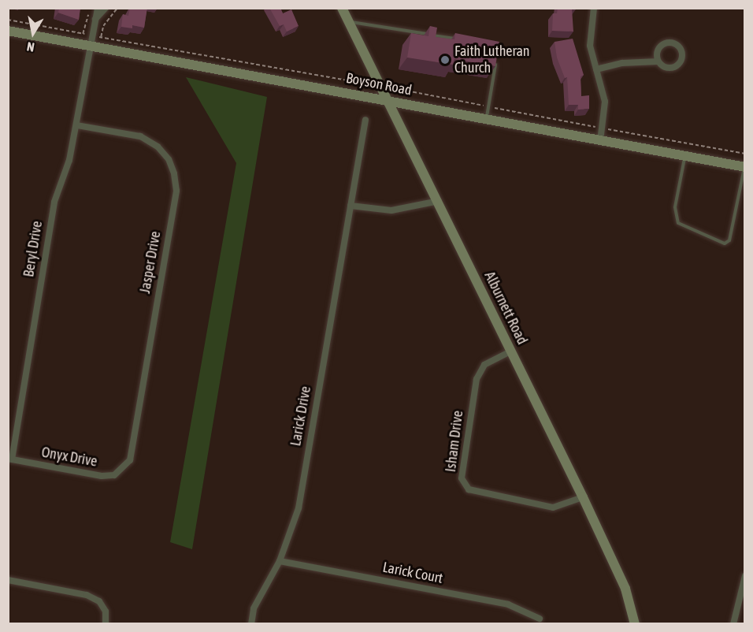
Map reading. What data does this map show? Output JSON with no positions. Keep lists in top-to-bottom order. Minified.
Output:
{"streets":{"street":["Boyson Road","Beryl Drive","Jasper Drive","Alburnett Road","Larick Drive","Isham Drive","Onyx Drive","Larick Court"]},"crossings":[["Boyson Road","Beryl Drive"],["Boyson Road","Alburnett Road"],["Beryl Drive","Jasper Drive"],["Beryl Drive","Onyx Drive"],["Jasper Drive","Onyx Drive"],["Alburnett Road","Isham Drive"],["Larick Drive","Larick Court"]],"places":["Faith Lutheran Church"],"north":"bottom"}
